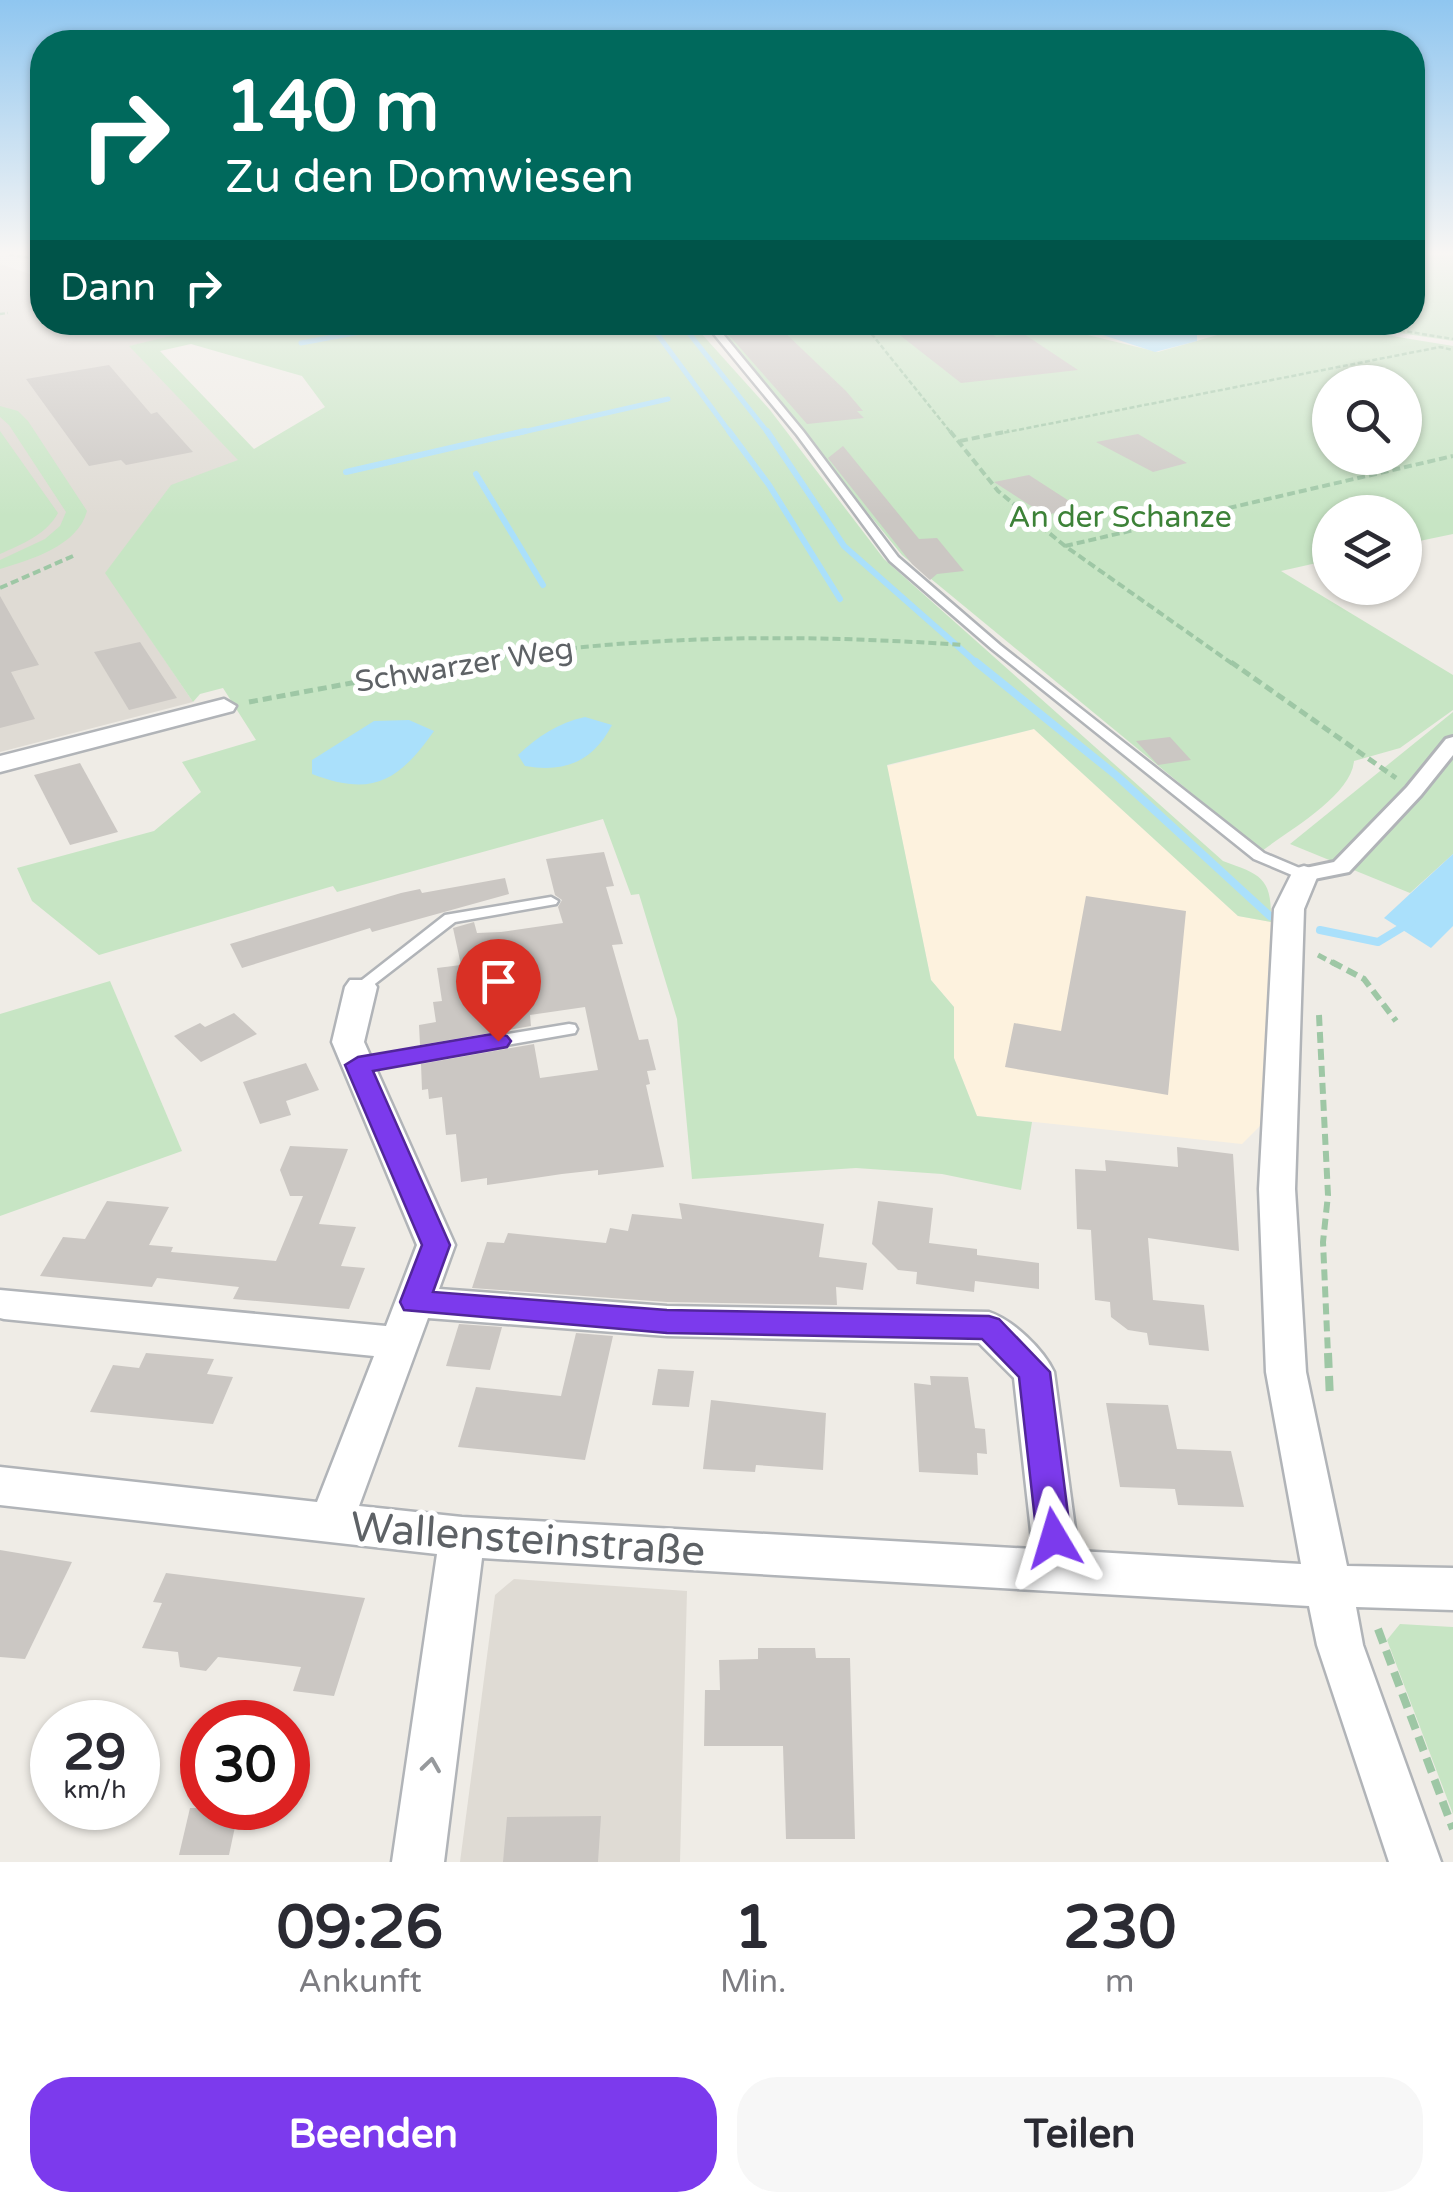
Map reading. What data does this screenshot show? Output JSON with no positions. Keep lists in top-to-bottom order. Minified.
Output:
{"streets":{"street":["Wallensteinstraße"],"path":["Schwarzer Weg"]},"parks":["An der Schanze"],"page":{"turn":["140 m","Zu den Domwiesen"],"then":"Dann","speed":"29 km/h","limit":"30","eta":["09:26","Ankunft","1","Min.","230","m"],"buttons":["Beenden","Teilen"]}}
